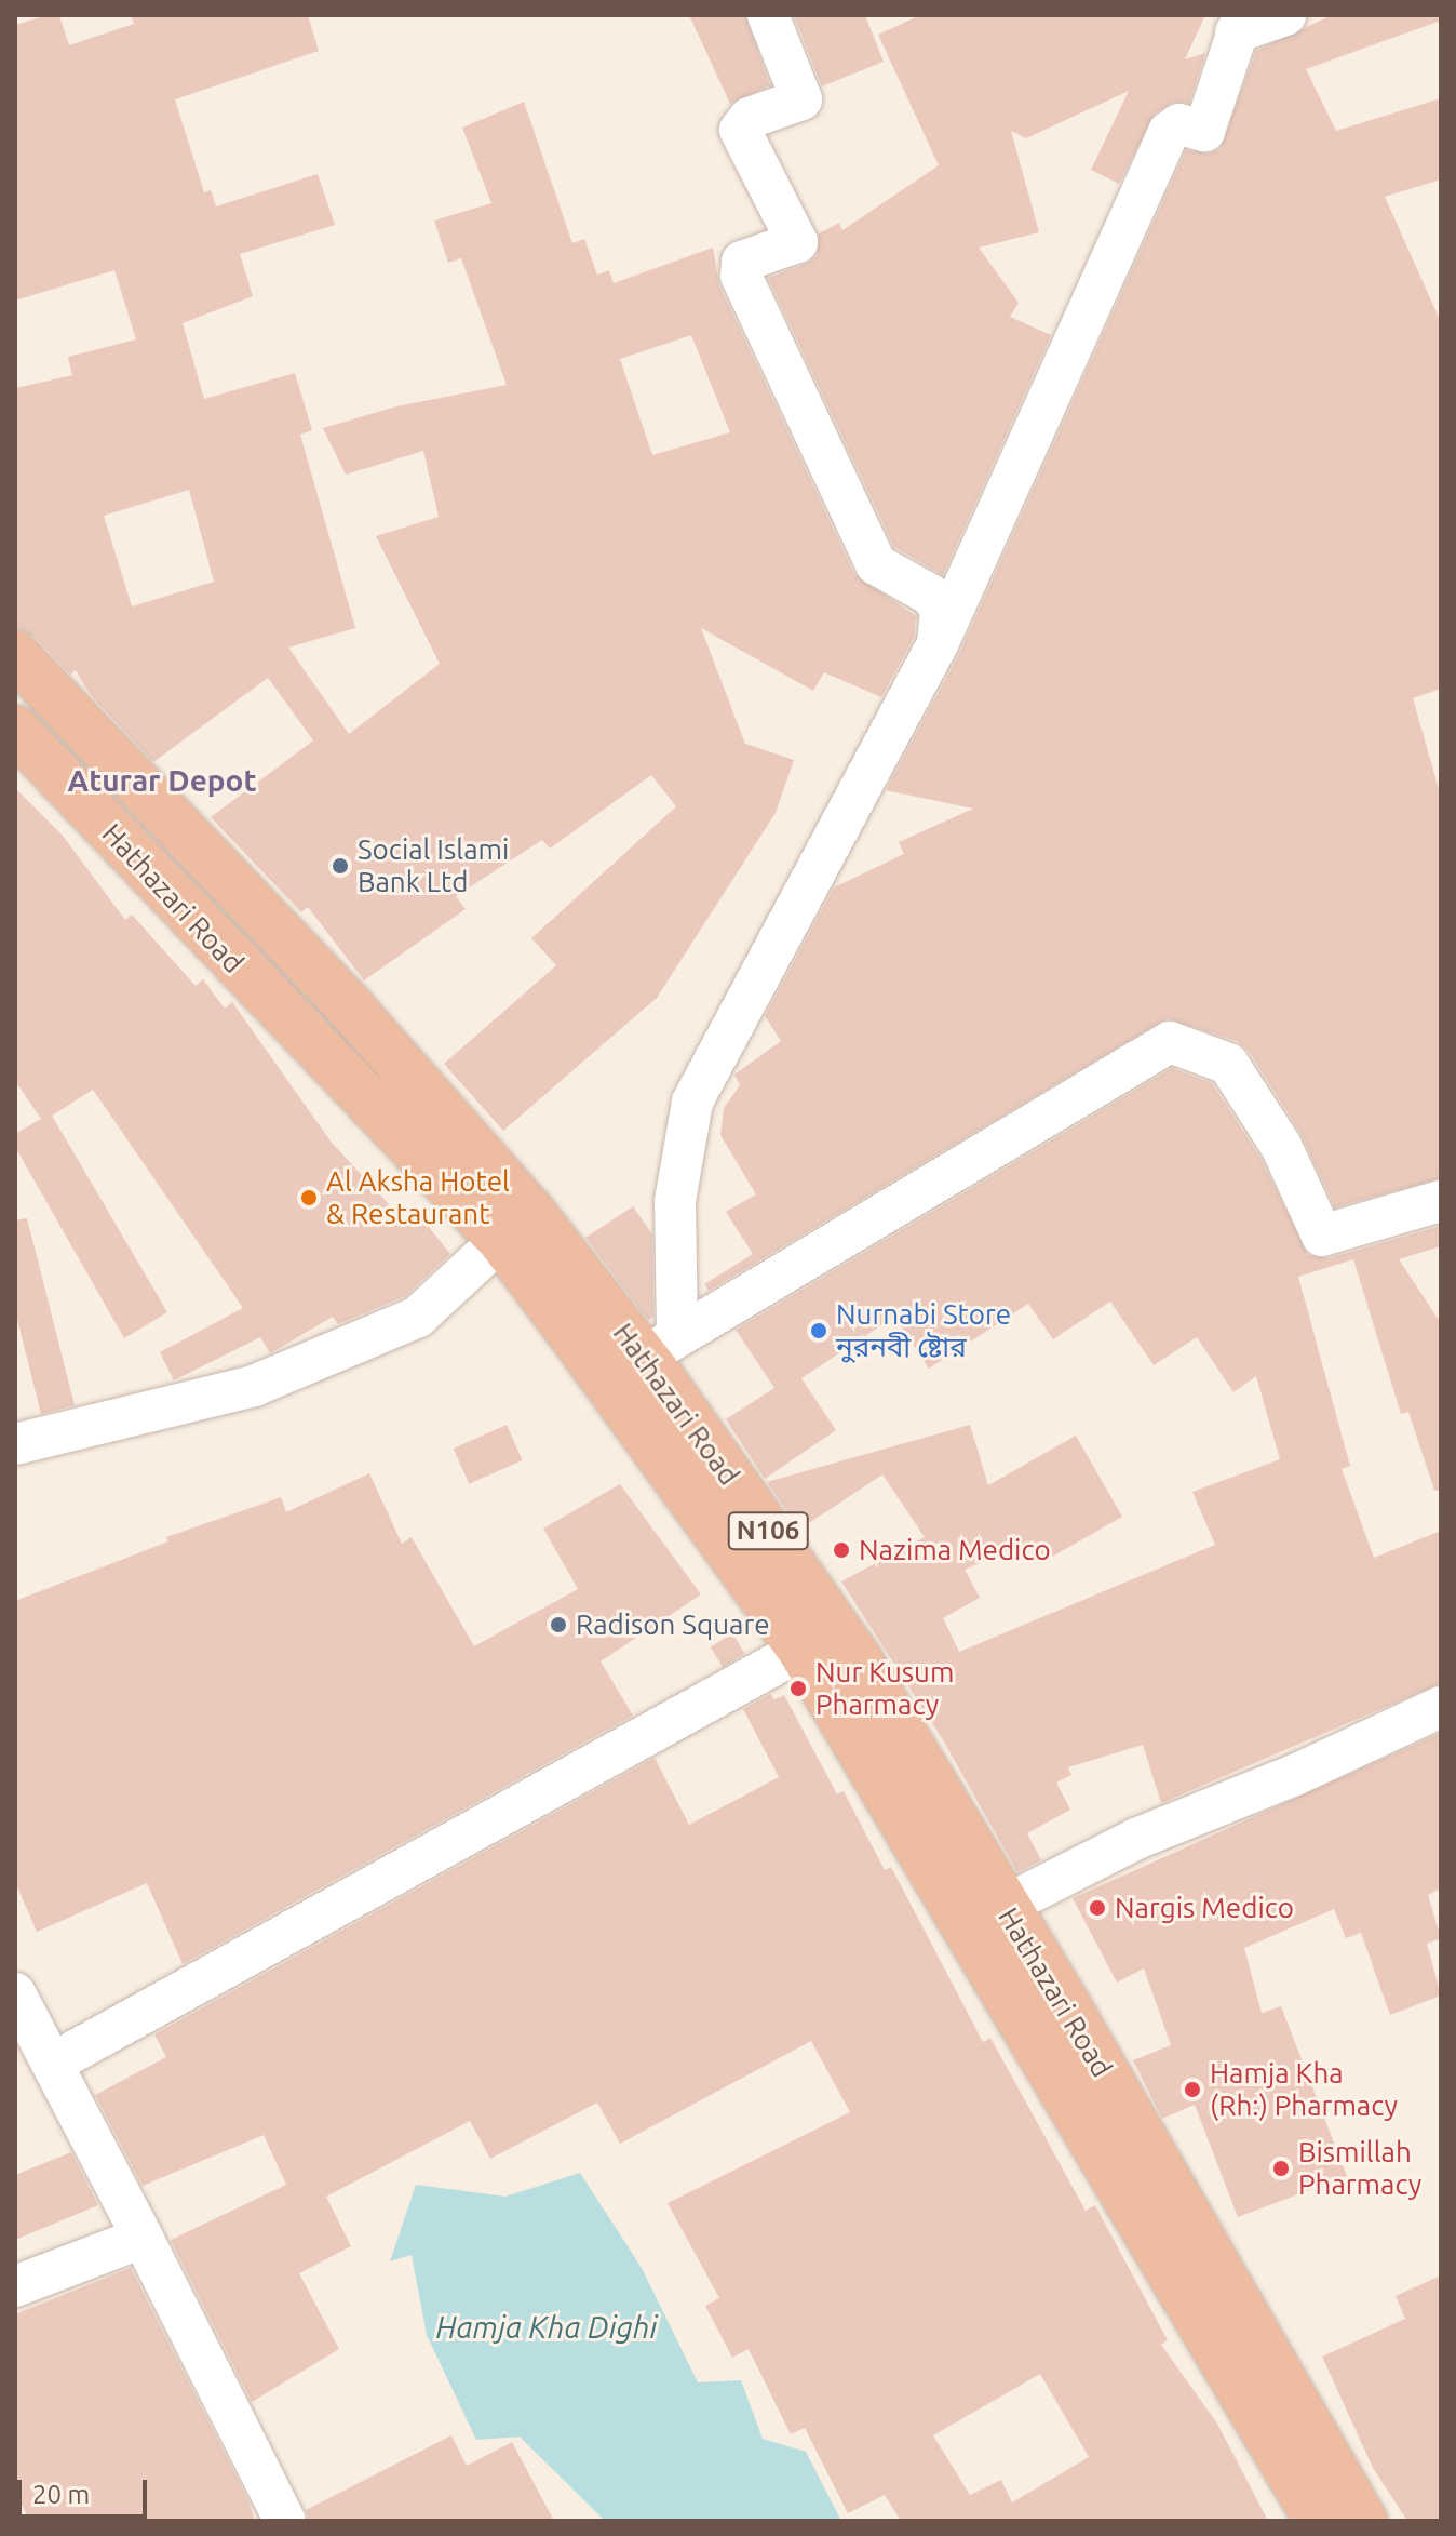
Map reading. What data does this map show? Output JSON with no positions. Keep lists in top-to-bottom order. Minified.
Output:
{"streets":{"highway":["Hathazari Road","N106"]},"districts":["Aturar Depot"],"water":["Hamja Kha Dighi"],"places":["Social Islami Bank Ltd","Al Aksha Hotel & Restaurant","Nurnabi Store নুরনবী ষ্টোর","Nazima Medico","Radison Square","Nur Kusum Pharmacy","Nargis Medico","Hamja Kha (Rh:) Pharmacy","Bismillah Pharmacy"],"scale_bar":"20 m"}
